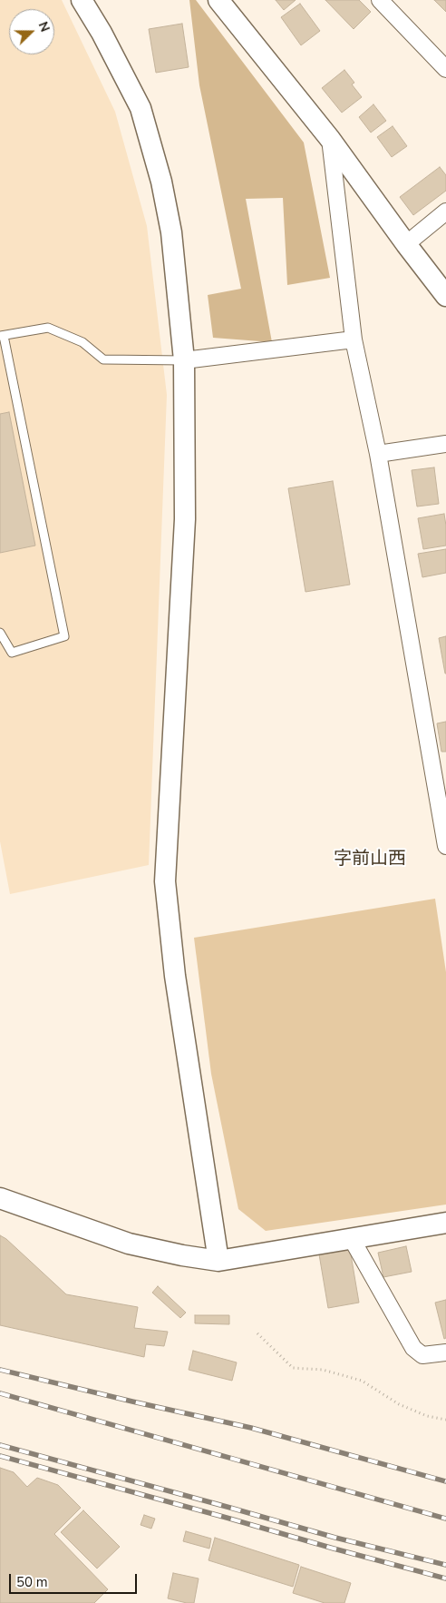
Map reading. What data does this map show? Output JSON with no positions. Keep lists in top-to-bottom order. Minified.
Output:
{"districts":["字前山西"],"scale_bar":"50 m","north":"right"}
